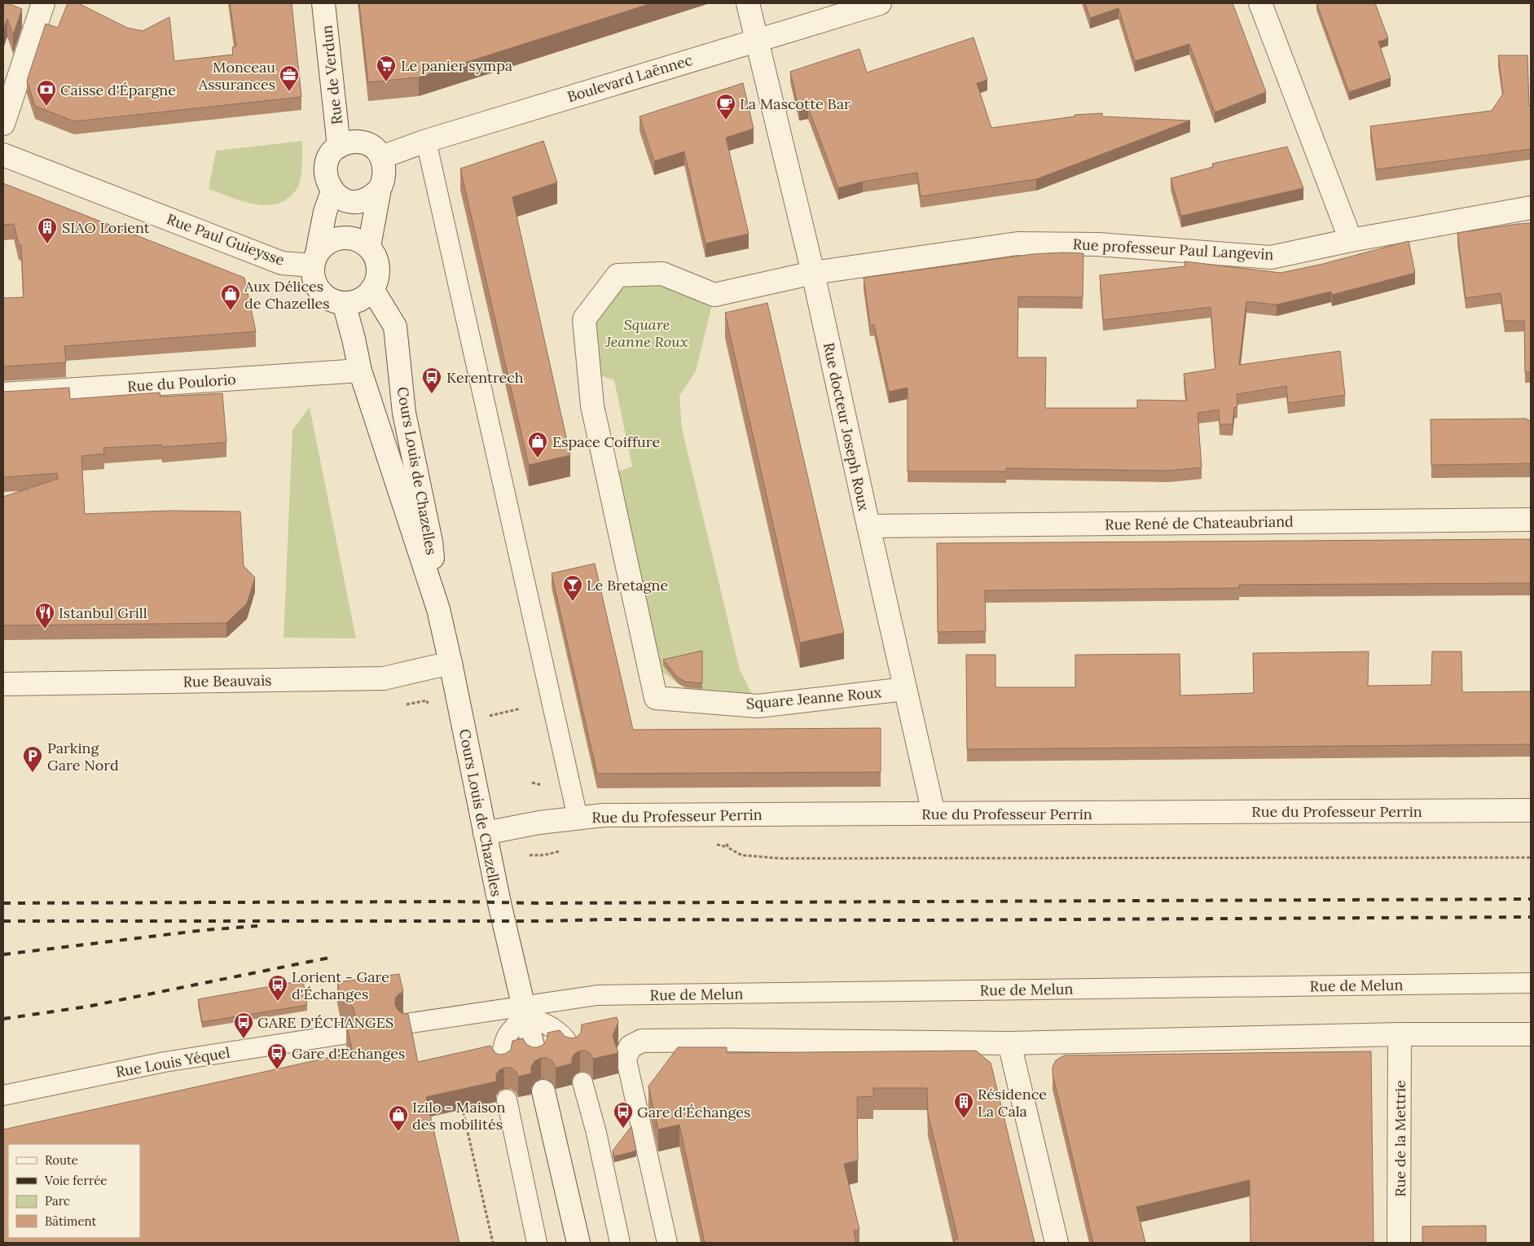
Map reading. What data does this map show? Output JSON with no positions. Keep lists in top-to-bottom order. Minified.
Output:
{"streets":{"street":["Rue de Verdun","Boulevard Laënnec","Rue Paul Guieysse","Rue professeur Paul Langevin","Rue du Poulorio","Rue docteur Joseph Roux","Cours Louis de Chazelles","Rue René de Chateaubriand","Rue Beauvais","Square Jeanne Roux","Rue du Professeur Perrin","Rue de la Mettrie"],"lane":["Rue de Melun","Rue Louis Yéquel"]},"crossings":[["Rue de Verdun","Boulevard Laënnec"],["Boulevard Laënnec","Rue docteur Joseph Roux"],["Rue Paul Guieysse","Cours Louis de Chazelles"],["Rue professeur Paul Langevin","Rue docteur Joseph Roux"],["Rue professeur Paul Langevin","Square Jeanne Roux"],["Rue du Poulorio","Cours Louis de Chazelles"],["Rue docteur Joseph Roux","Rue René de Chateaubriand"],["Rue docteur Joseph Roux","Square Jeanne Roux"],["Rue docteur Joseph Roux","Rue du Professeur Perrin"],["Cours Louis de Chazelles","Rue Beauvais"],["Cours Louis de Chazelles","Rue du Professeur Perrin"],["Cours Louis de Chazelles","Rue de Melun"]],"parks":["Square Jeanne Roux"],"places":{"supermarket":["Le panier sympa"],"office":["Monceau Assurances"],"bank":["Caisse d'Épargne"],"cafe":["La Mascotte Bar"],"building":["SIAO Lorient","Résidence La Cala"],"shop":["Aux Délices de Chazelles","Espace Coiffure","Izilo - Maison des mobilités"],"bus stop":["Kerentrech","Lorient - Gare d'Échanges","GARE D'ÉCHANGES","Gare d'Echanges","Gare d'Échanges"],"bar":["Le Bretagne"],"restaurant":["Istanbul Grill"],"parking":["Parking Gare Nord"]},"legend":["Route","Voie ferrée","Parc","Bâtiment"]}
